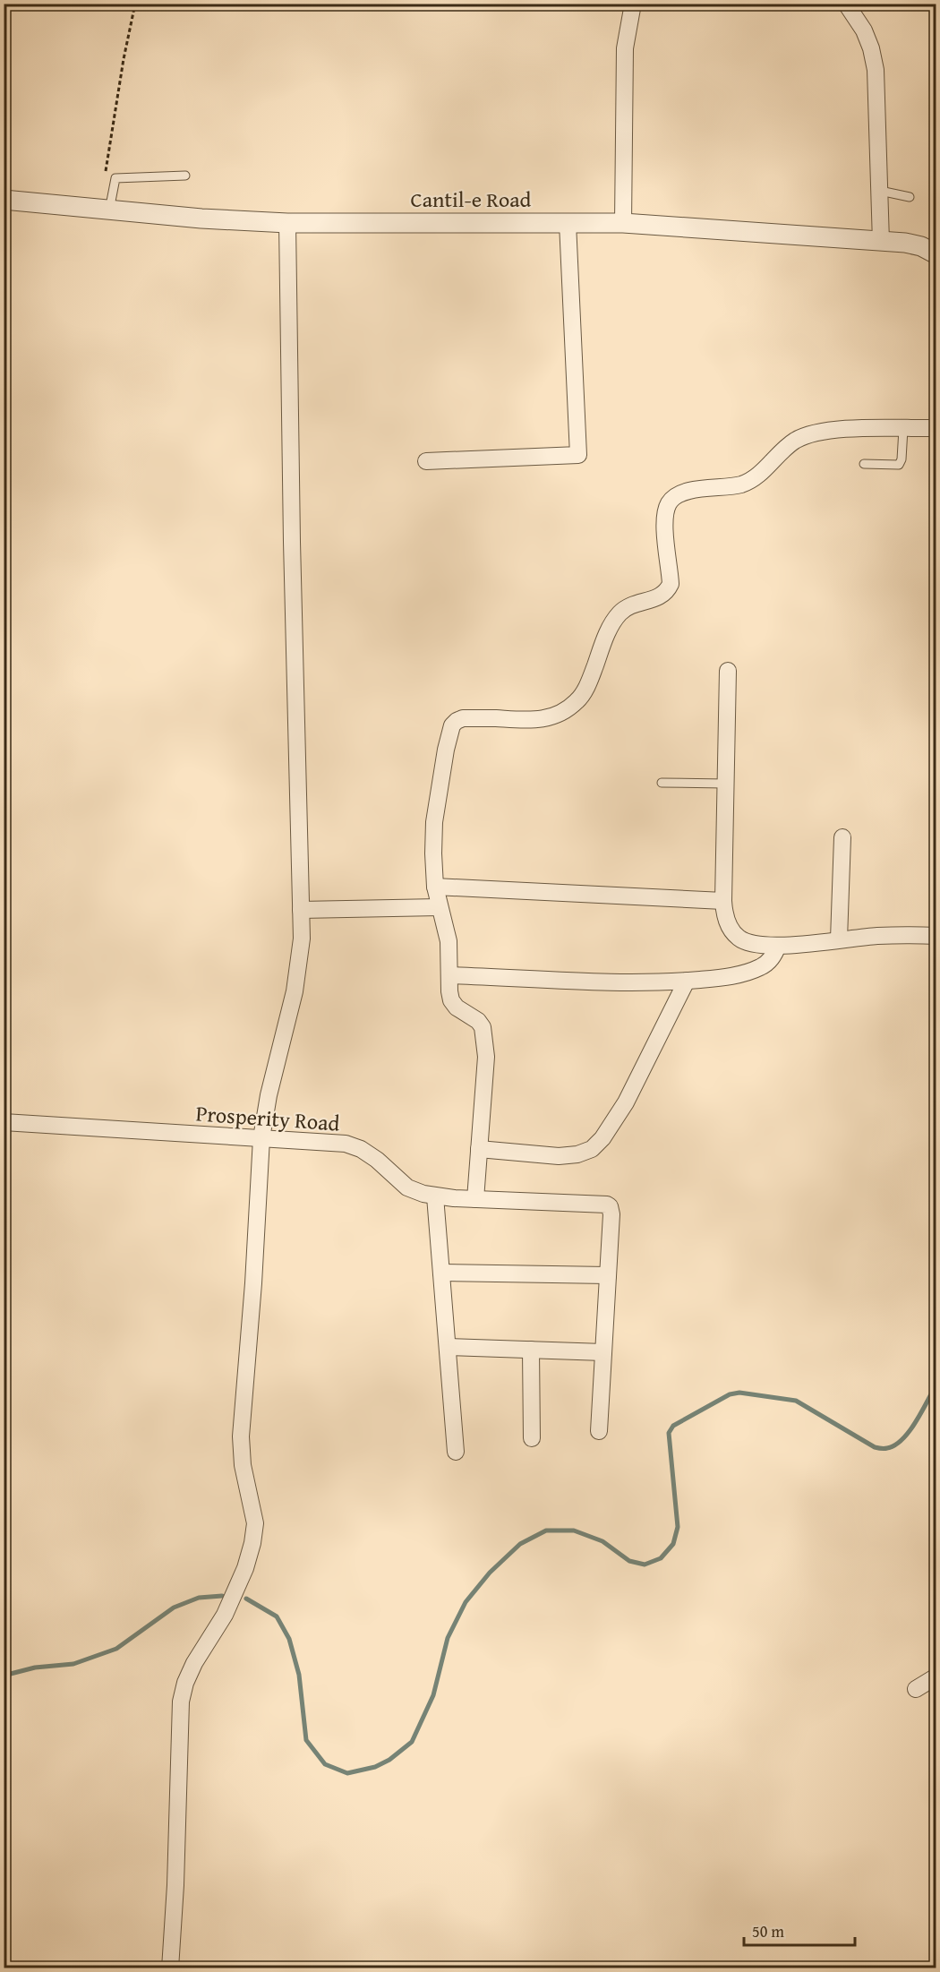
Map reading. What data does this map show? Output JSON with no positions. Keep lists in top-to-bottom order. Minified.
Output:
{"streets":{"street":["Cantil-e Road","Prosperity Road"]},"scale_bar":"50 m"}
